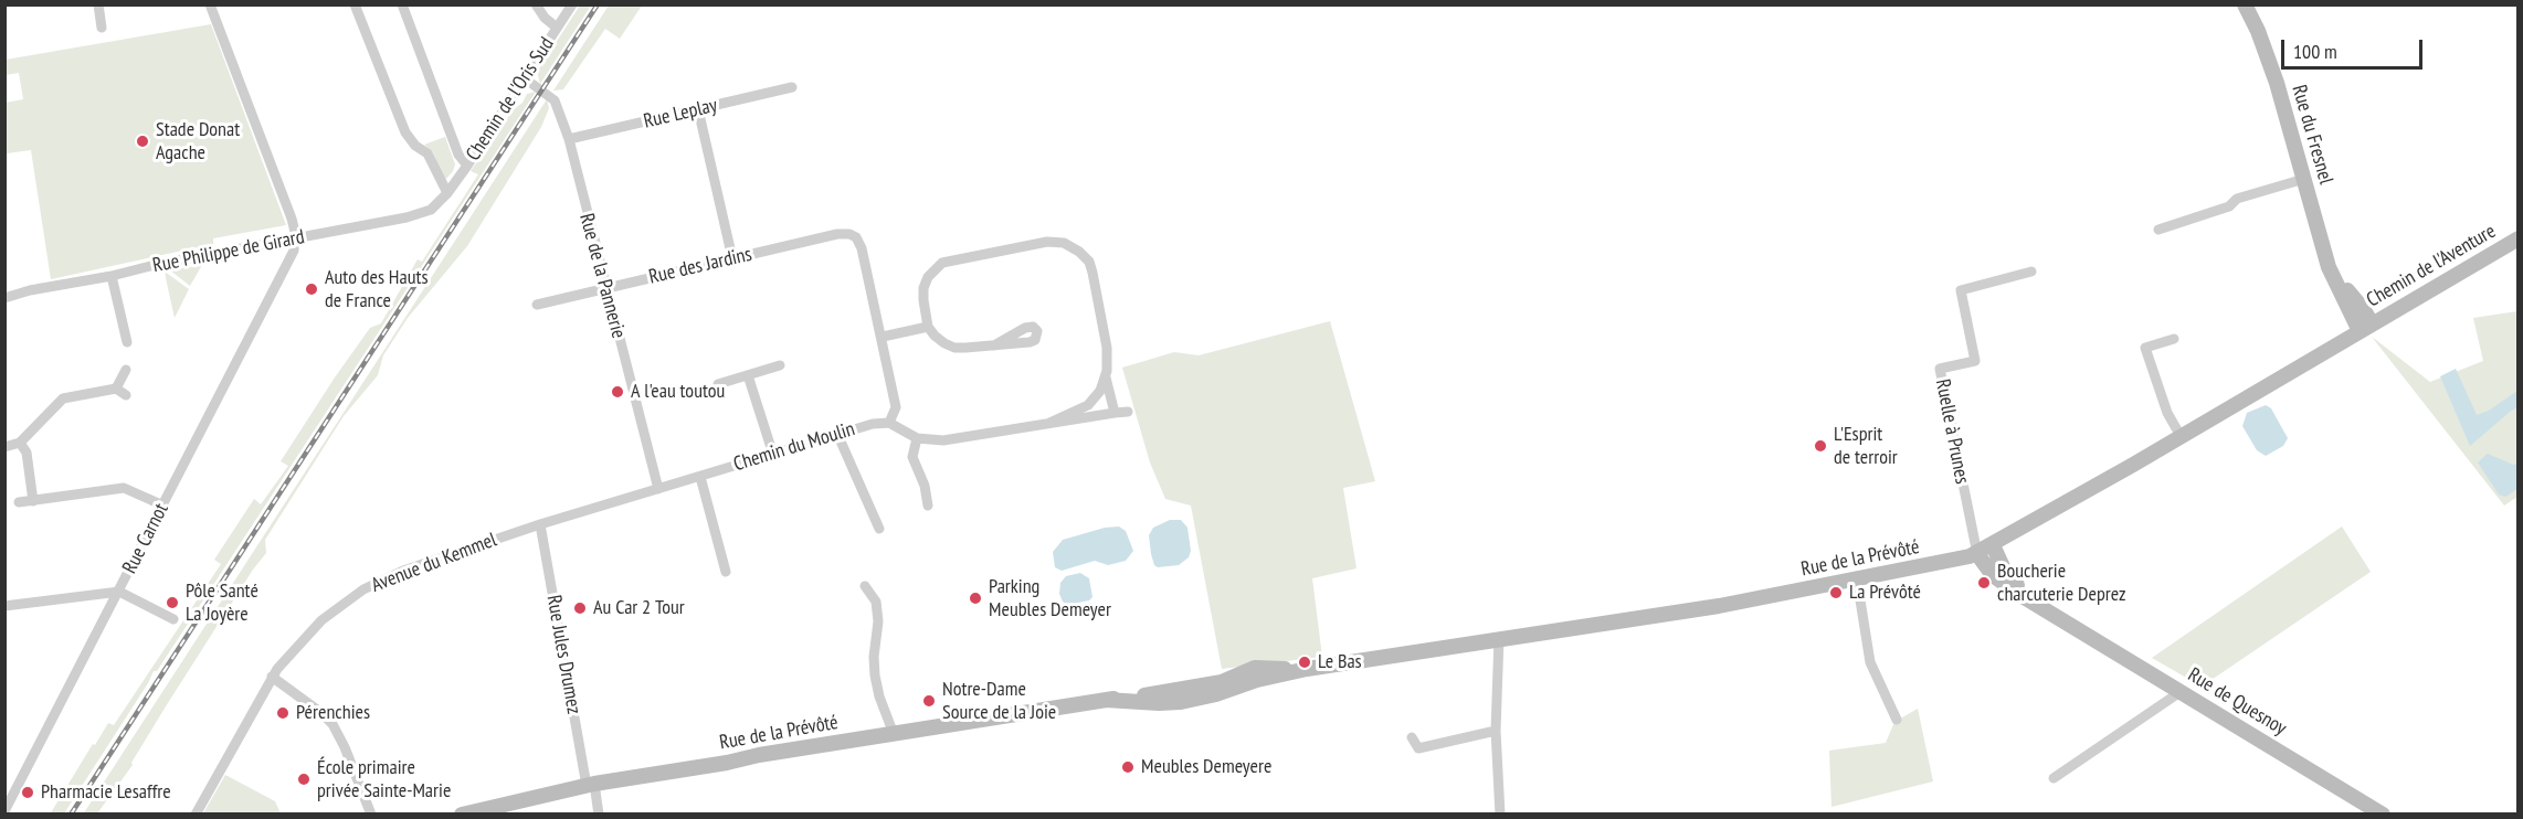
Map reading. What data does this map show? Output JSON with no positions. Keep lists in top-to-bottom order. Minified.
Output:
{"streets":{"street":["Chemin de l'Oris Sud","Rue Leplay","Rue du Fresnel","Rue Philippe de Girard","Rue des Jardins","Chemin de l'Aventure","Rue de la Pannerie","Ruelle à Prunes","Chemin du Moulin","Rue Carnot","Rue de la Prévôté","Avenue du Kemmel","Rue Jules Drumez","Rue de Quesnoy"]},"crossings":[["Chemin de l'Oris Sud","Rue Philippe de Girard"],["Chemin de l'Oris Sud","Rue de la Pannerie"],["Rue Leplay","Rue de la Pannerie"],["Rue du Fresnel","Chemin de l'Aventure"],["Rue du Fresnel","Rue de la Prévôté"],["Rue Philippe de Girard","Rue Carnot"],["Rue des Jardins","Rue de la Pannerie"],["Chemin de l'Aventure","Rue de la Prévôté"],["Rue de la Pannerie","Avenue du Kemmel"],["Ruelle à Prunes","Rue de la Prévôté"],["Ruelle à Prunes","Rue de Quesnoy"],["Chemin du Moulin","Avenue du Kemmel"],["Rue de la Prévôté","Rue Jules Drumez"],["Rue de la Prévôté","Rue de Quesnoy"],["Avenue du Kemmel","Rue Jules Drumez"]],"places":["Stade Donat Agache","Auto des Hauts de France","A l'eau toutou","L'Esprit de terroir","Boucherie charcuterie Deprez","La Prévôté","Parking Meubles Demeyer","Pôle Santé La Joyère","Au Car 2 Tour","Le Bas","Notre-Dame Source de la Joie","Pérenchies","Meubles Demeyere","École primaire privée Sainte-Marie","Pharmacie Lesaffre"],"scale_bar":"100 m"}
